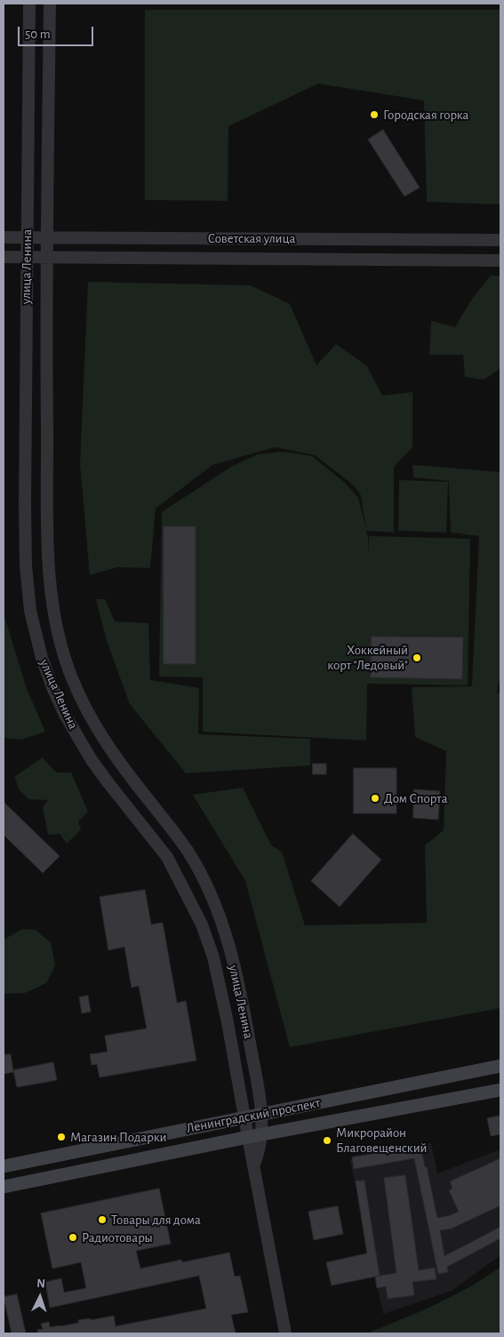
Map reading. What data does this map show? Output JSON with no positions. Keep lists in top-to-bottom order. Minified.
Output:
{"streets":{"main road":["Ленинградский проспект"],"street":["Советская улица","улица Ленина"]},"crossings":[["Советская улица","улица Ленина"],["улица Ленина","Ленинградский проспект"]],"places":["Городская горка","Хоккейный корт \"Ледовый\"","Дом Спорта","Магазин Подарки","Микрорайон Благовещенский","Товары для дома","Радиотовары"],"scale_bar":"50 m","north":"top"}
